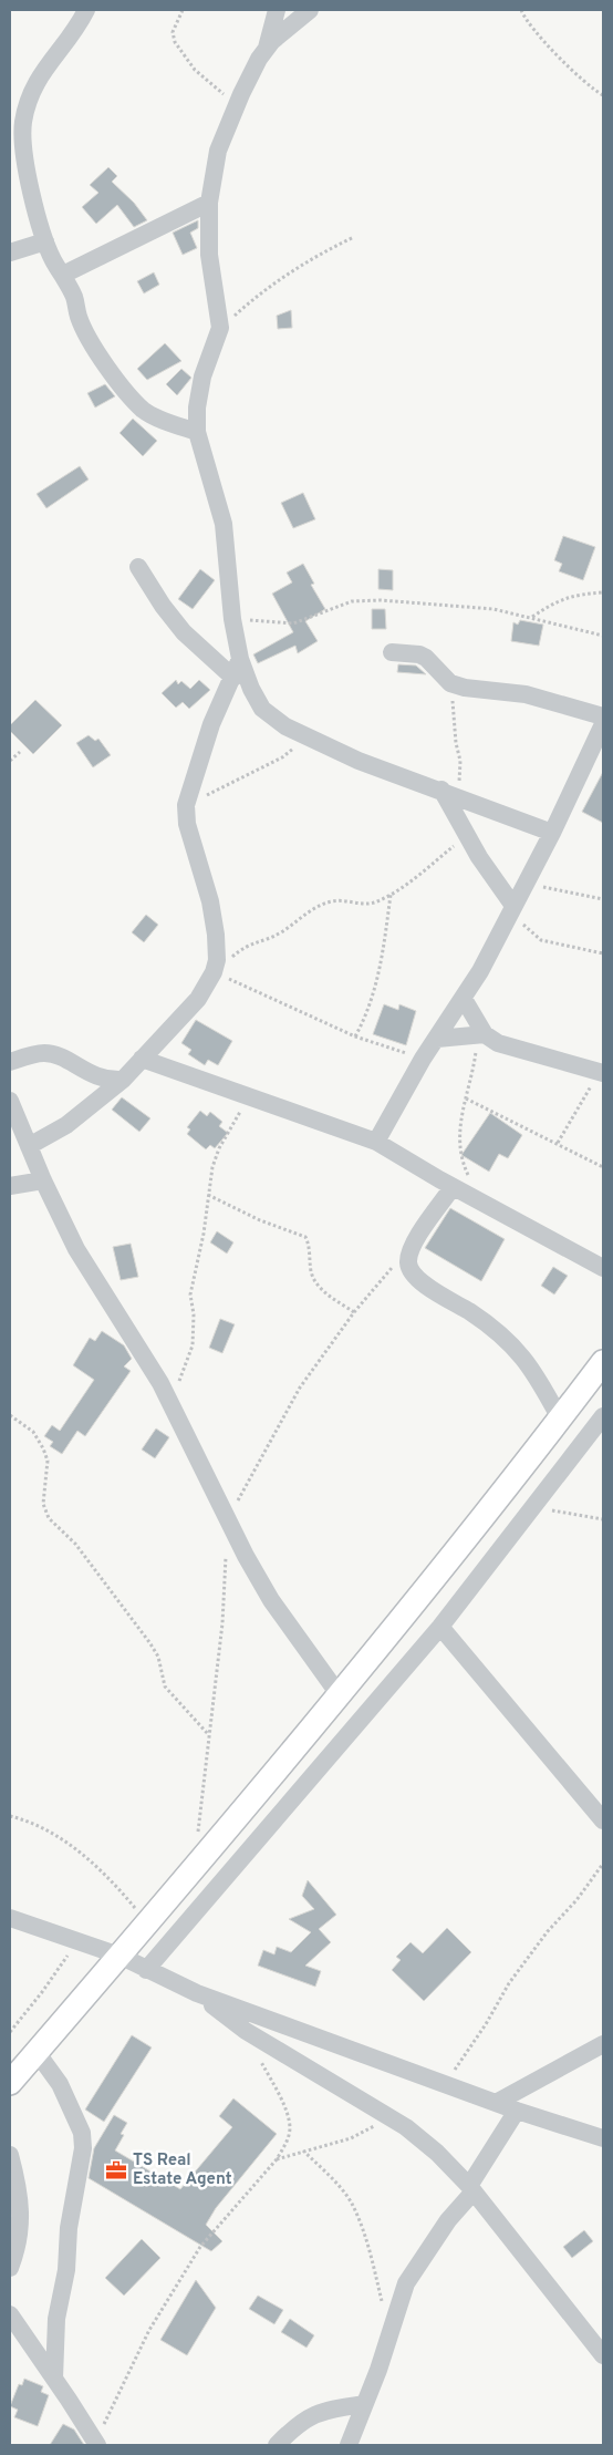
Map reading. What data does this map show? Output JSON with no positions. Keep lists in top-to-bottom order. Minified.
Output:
{"places":{"office":["TS Real Estate Agent"]}}
